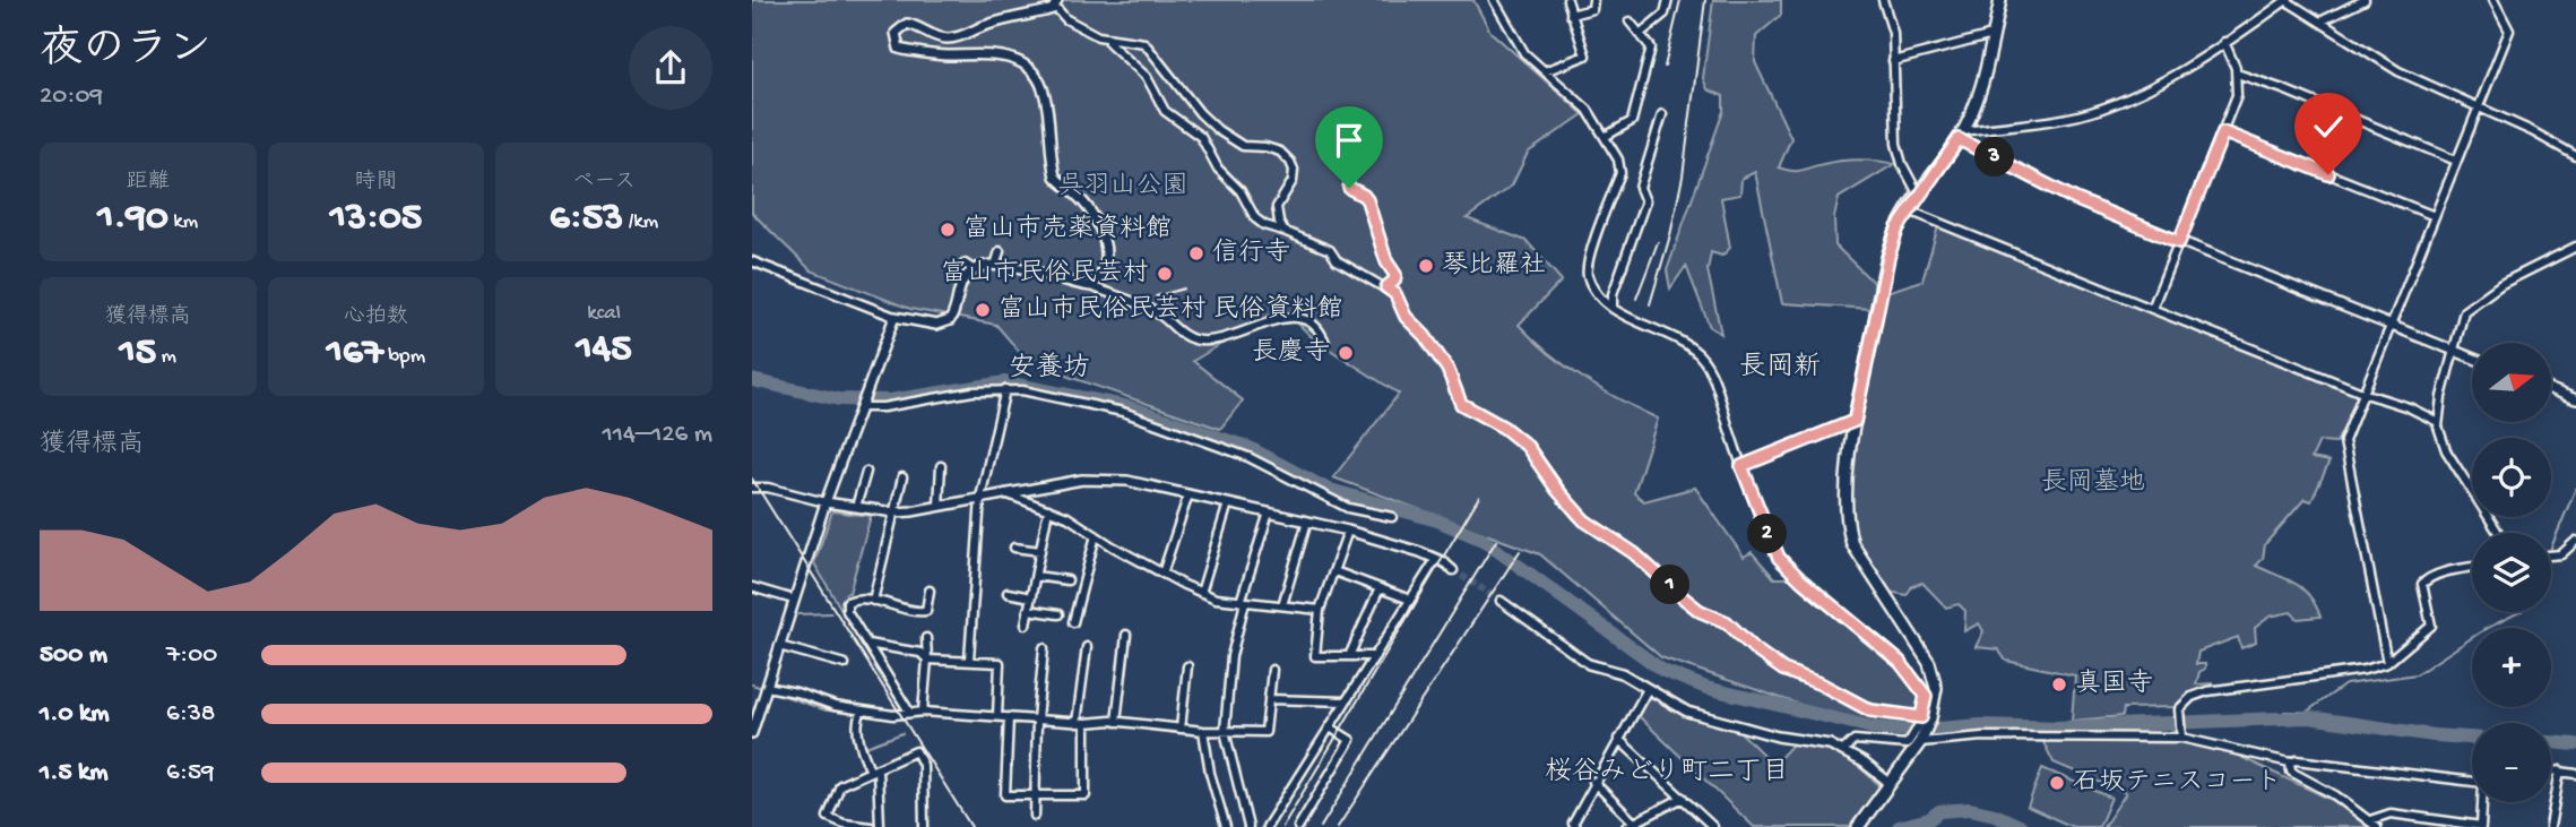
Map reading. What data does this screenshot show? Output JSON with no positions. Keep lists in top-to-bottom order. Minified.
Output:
{"districts":["長岡新","安養坊","桜谷みどり町二丁目"],"parks":["呉羽山公園","長岡墓地"],"places":["富山市売薬資料館","信行寺","琴比羅社","富山市民俗民芸村","富山市民俗民芸村 民俗資料館","長慶寺","真国寺","石坂テニスコート"],"north":"right","page":{"heading":["夜のラン","20:09"],"stats":[["距離","1.90 km"],["時間","13:05"],["ペース","6:53 /km"],["獲得標高","15 m"],["心拍数","167 bpm"],["kcal","145"]],"pins":["3","2","1"],"map_buttons":["+","−"],"chart":["獲得標高","114–126 m"],"list":[{"name":"500 m","note":"7:00"},{"name":"1.0 km","note":"6:38"},{"name":"1.5 km","note":"6:59"}]}}
